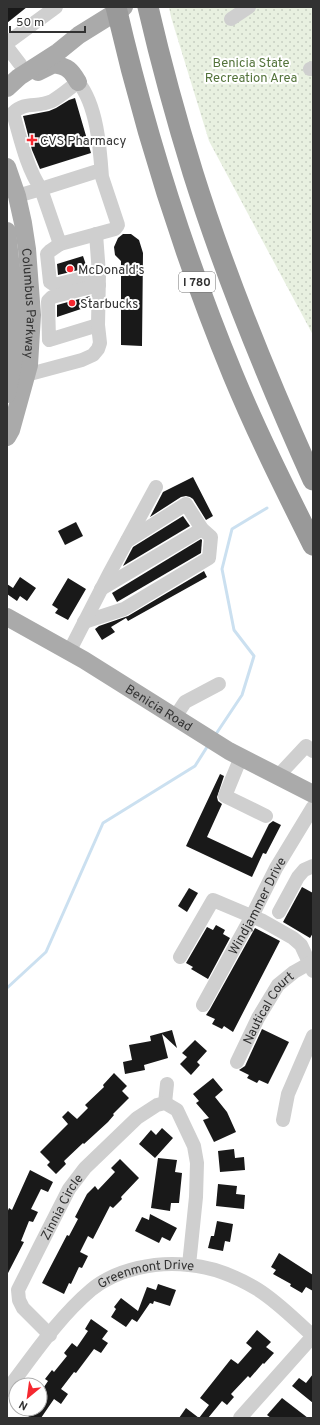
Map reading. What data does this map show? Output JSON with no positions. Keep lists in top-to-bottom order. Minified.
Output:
{"streets":{"highway":["I 780"],"main road":["Columbus Parkway","Benicia Road"],"street":["Windjammer Drive","Nautical Court","Zinnia Circle","Greenmont Drive"]},"crossings":[["Zinnia Circle","Greenmont Drive"]],"parks":["Benicia State Recreation Area"],"places":{"health":["CVS Pharmacy"],"other":["McDonald's","Starbucks"]},"scale_bar":"50 m","north":"bottom left"}
